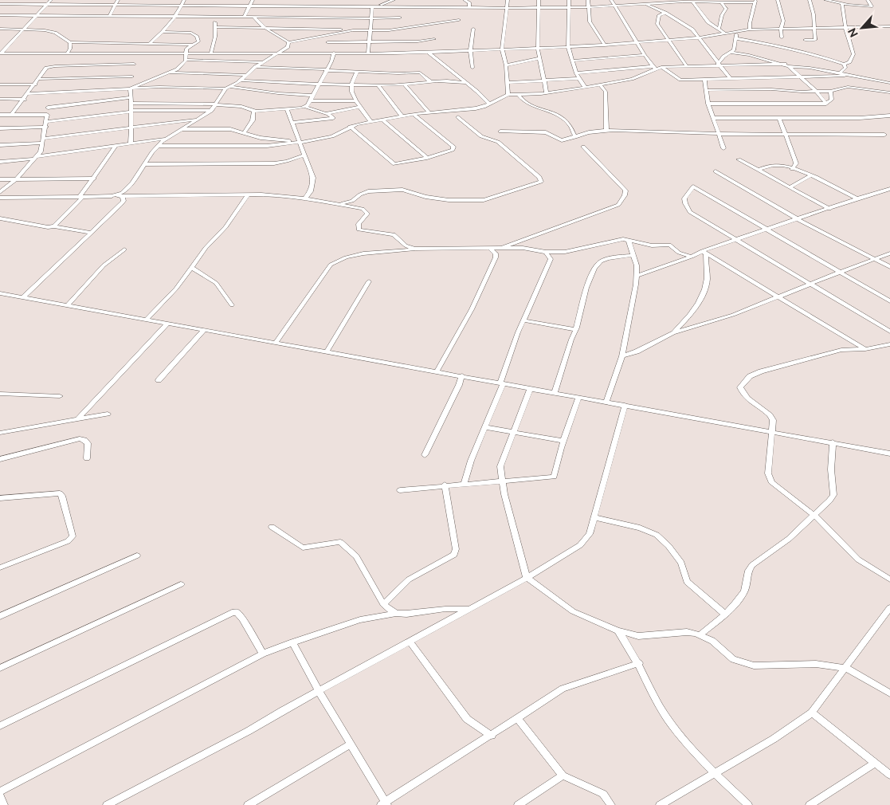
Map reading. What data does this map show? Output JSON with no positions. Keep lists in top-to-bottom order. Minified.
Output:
{"north":"bottom left"}
